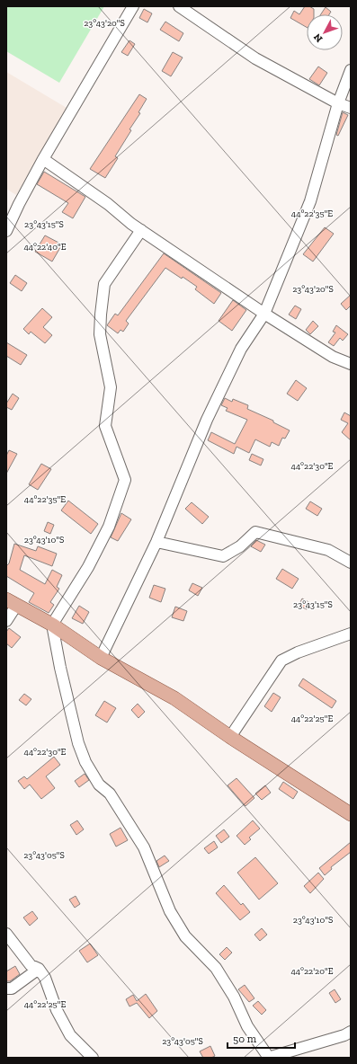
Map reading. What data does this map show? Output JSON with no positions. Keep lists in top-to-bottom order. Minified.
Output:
{"scale_bar":"50 m","north":"bottom left","coordinates":["23°43'20\"S","44°22'35\"E","23°43'15\"S","44°22'40\"E","44°22'30\"E","23°43'10\"S","44°22'25\"E","23°43'05\"S","44°22'20\"E"]}
